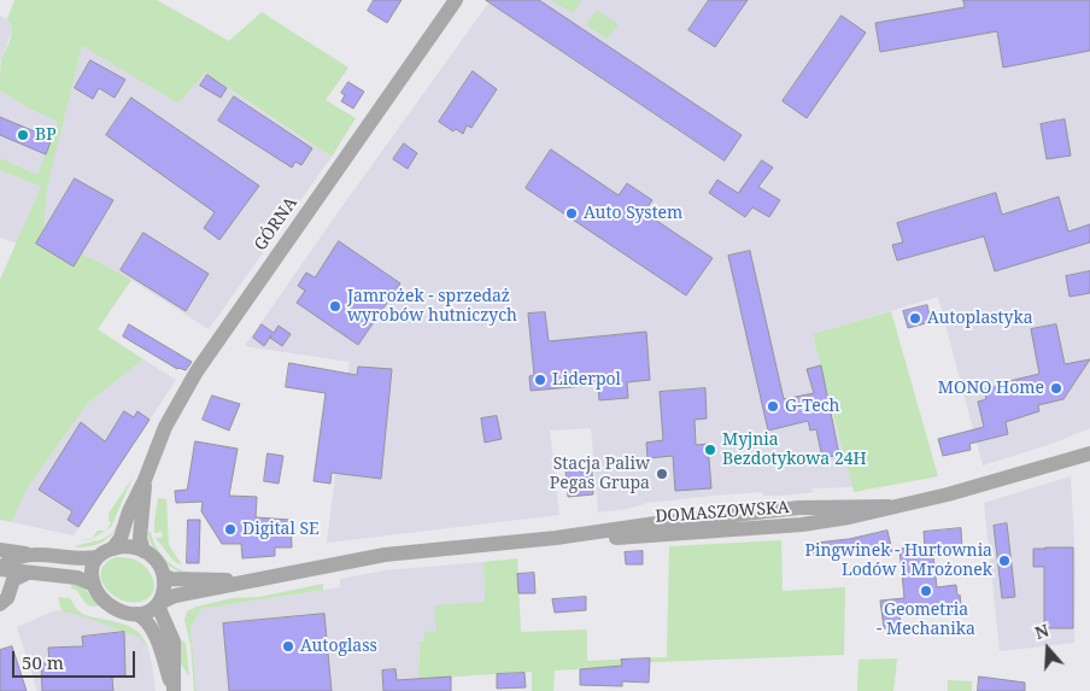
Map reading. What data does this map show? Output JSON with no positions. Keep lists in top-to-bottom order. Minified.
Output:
{"streets":{"street":["GÓRNA","DOMASZOWSKA"]},"crossings":[["GÓRNA","DOMASZOWSKA"]],"places":["BP","Auto System","Jamrożek - sprzedaż wyrobów hutniczych","Autoplastyka","Liderpol","MONO Home","G-Tech","Myjnia Bezdotykowa 24H","Stacja Paliw Pegas Grupa","Digital SE","Pingwinek - Hurtownia Lodów i Mrożonek","Geometria - Mechanika","Autoglass"],"scale_bar":"50 m","north":"top"}
